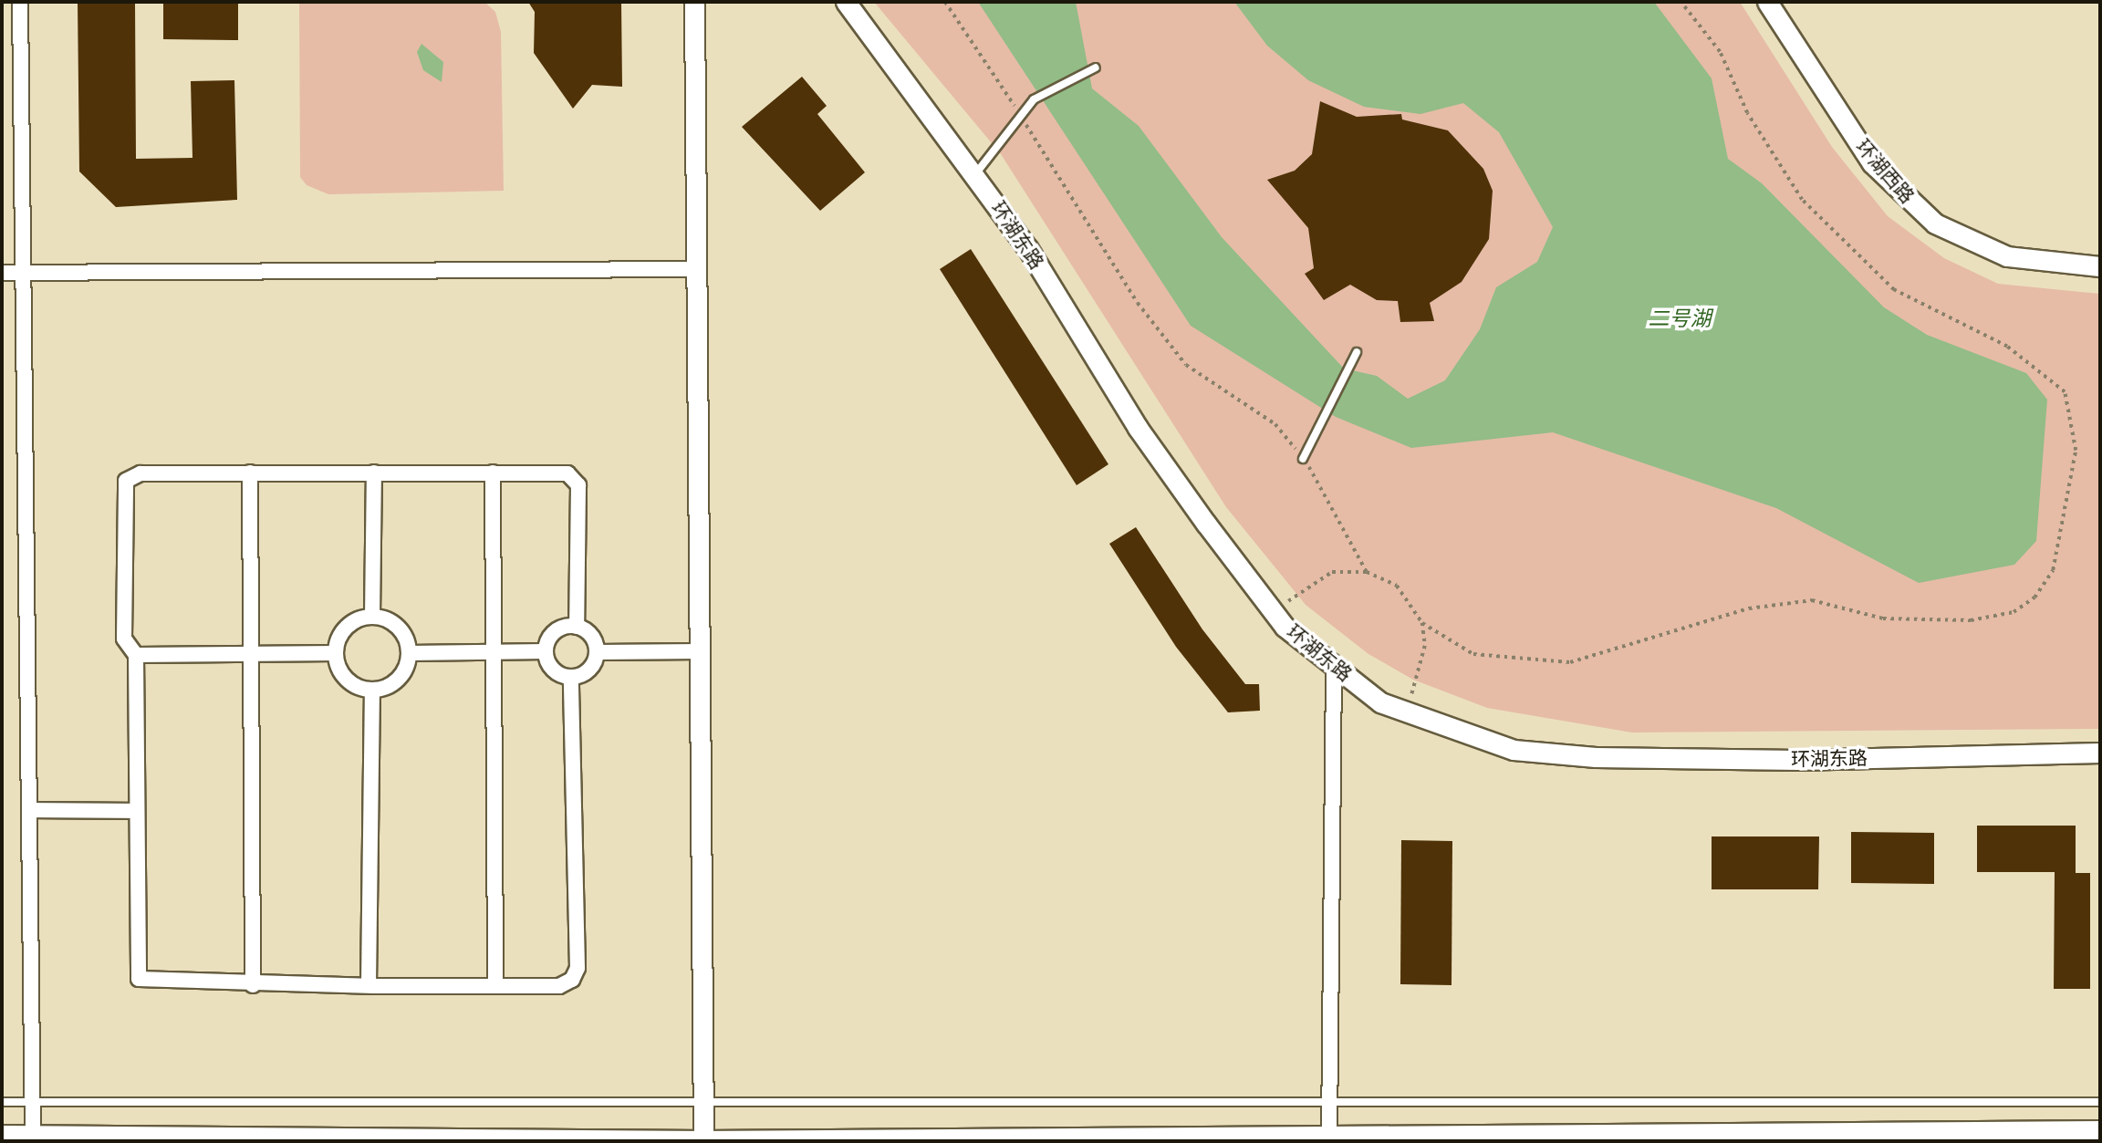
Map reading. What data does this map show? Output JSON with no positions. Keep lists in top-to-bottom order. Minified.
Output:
{"streets":{"street":["环湖西路","环湖东路"]},"water":["二号湖"]}
